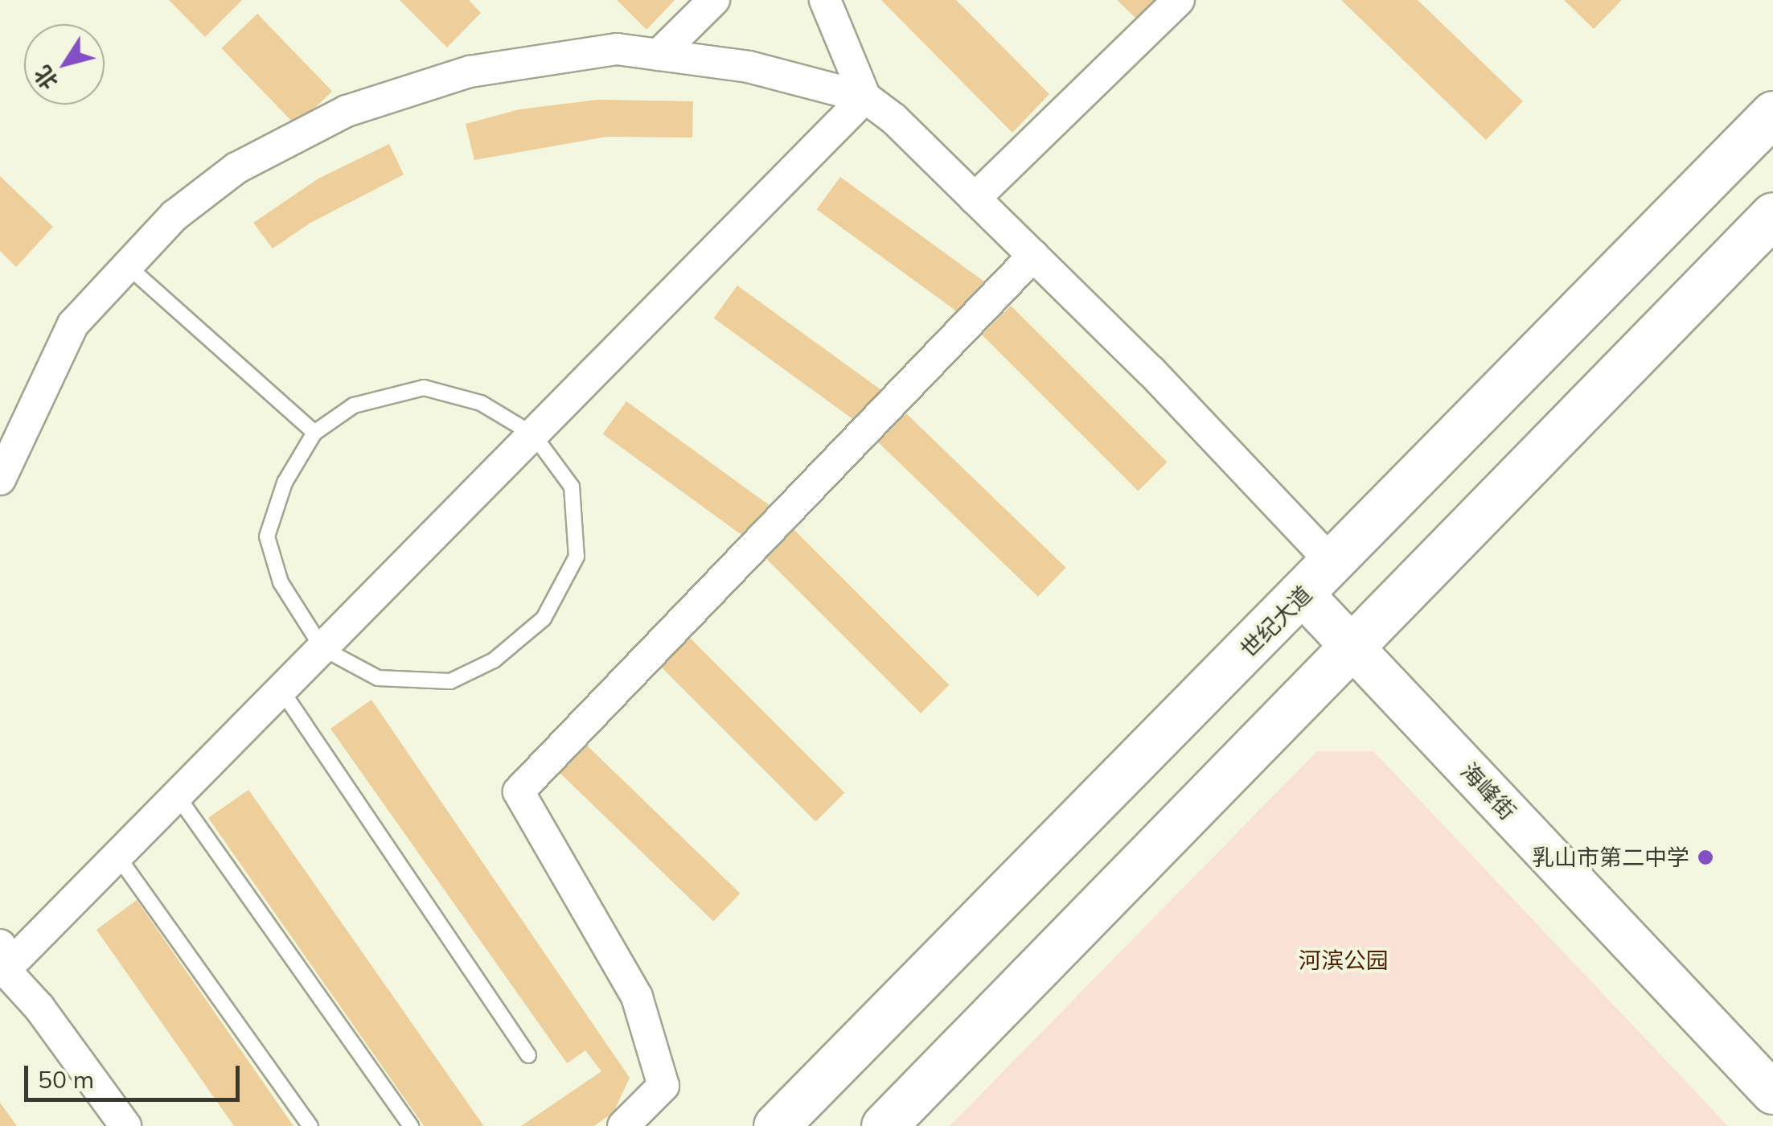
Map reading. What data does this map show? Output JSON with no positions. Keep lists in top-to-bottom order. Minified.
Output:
{"streets":{"main road":["世纪大道"],"street":["海峰街"]},"crossings":[["世纪大道","海峰街"]],"parks":["河滨公园"],"places":["乳山市第二中学"],"scale_bar":"50 m","north":"bottom left"}
